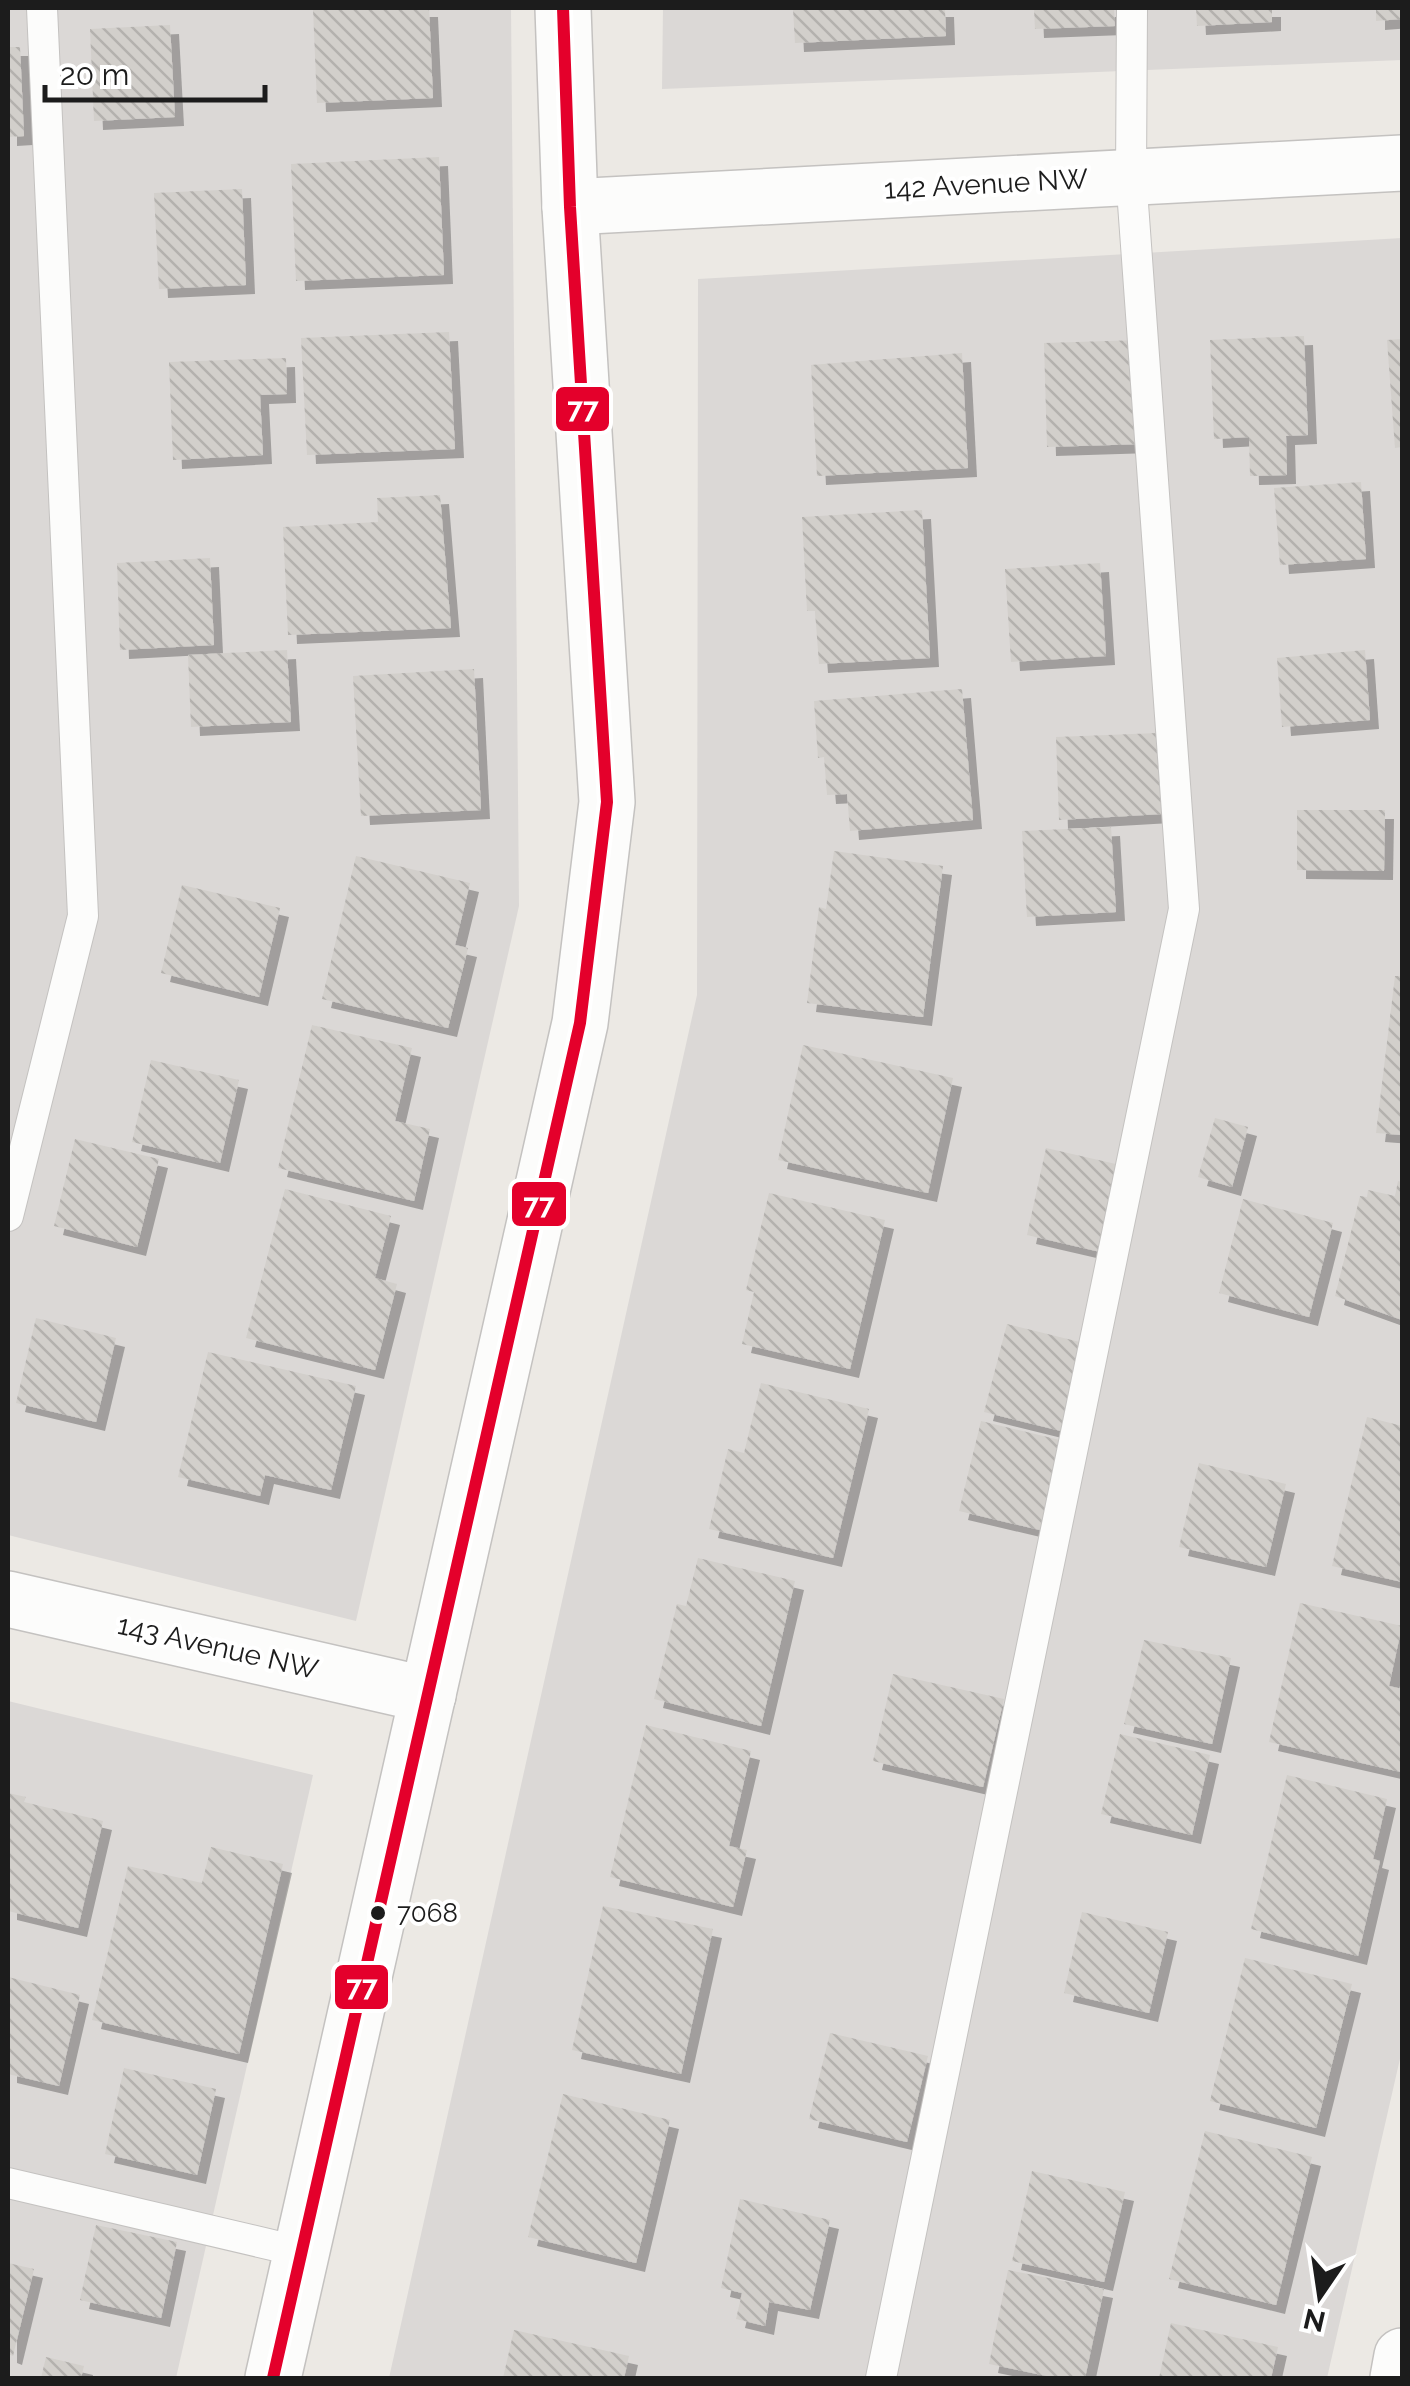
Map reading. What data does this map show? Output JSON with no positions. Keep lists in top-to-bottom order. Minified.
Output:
{"streets":{"street":["142 Avenue NW","143 Avenue NW"]},"places":["7068"],"lines":["transit line 77"],"scale_bar":"20 m","north":"bottom"}
